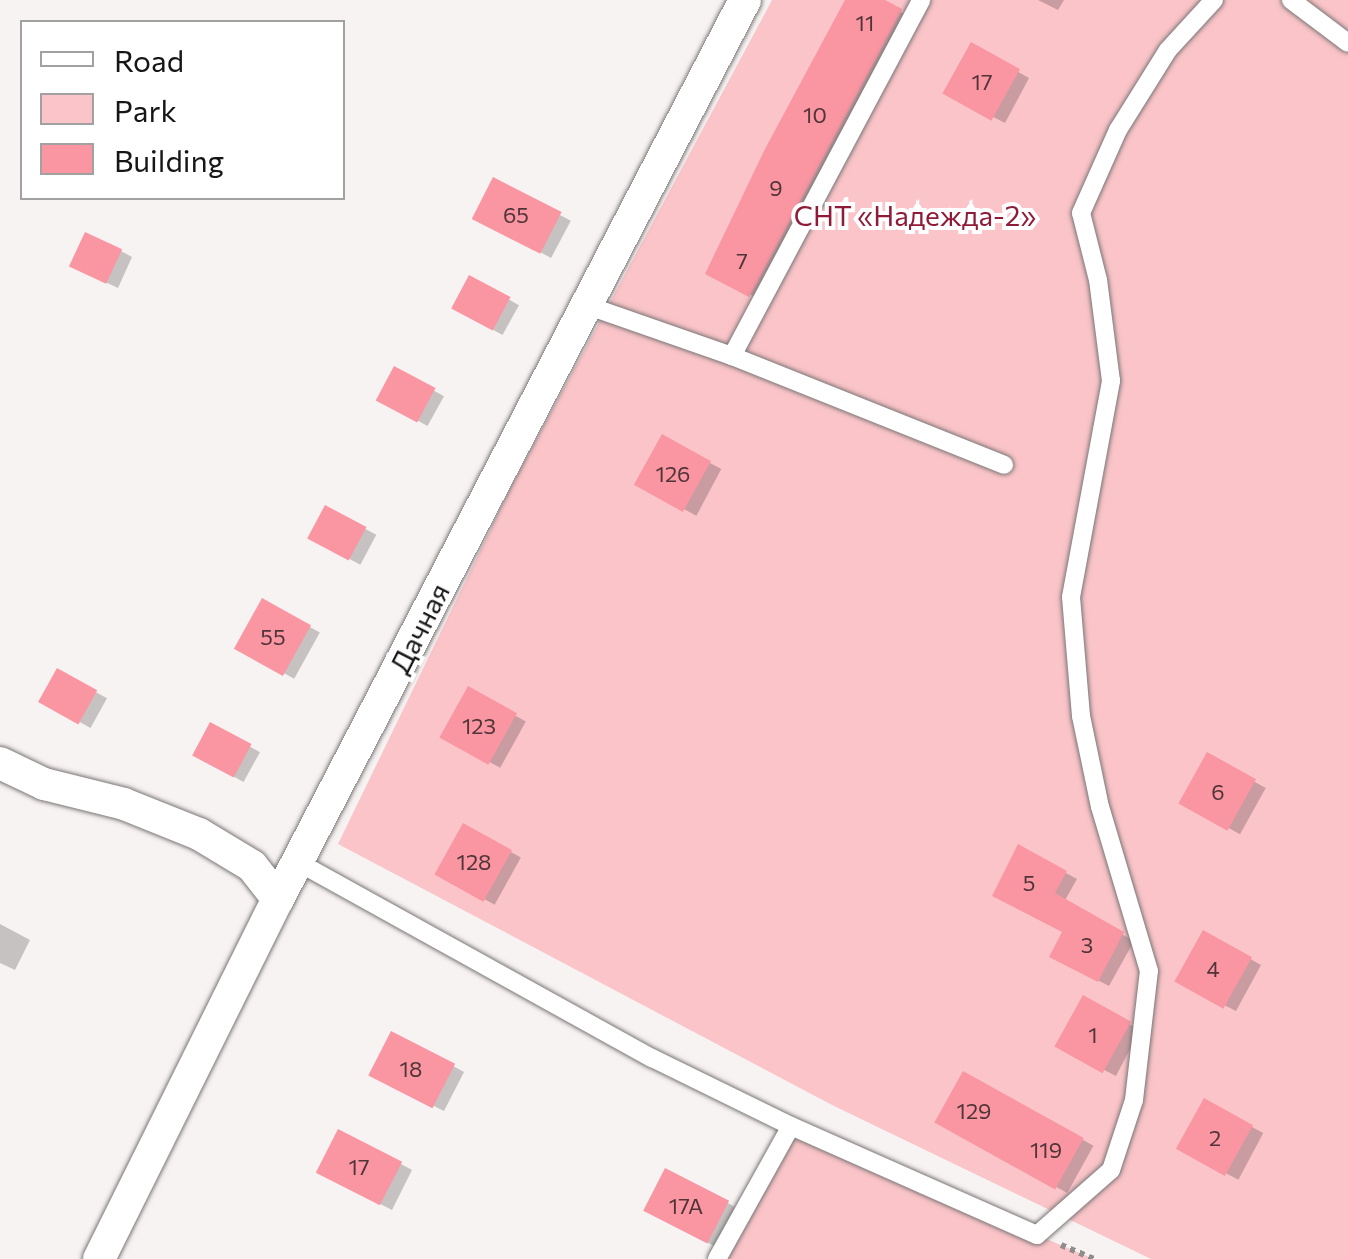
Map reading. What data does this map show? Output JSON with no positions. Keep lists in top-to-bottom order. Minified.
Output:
{"streets":{"street":["Дачная"]},"parks":["СНТ «Надежда-2»"],"house_numbers":["11","17","10","9","65","7","126","55","123","6","128","5","3","4","1","18","129","2","119","17","17А"],"legend":["Road","Park","Building"]}
